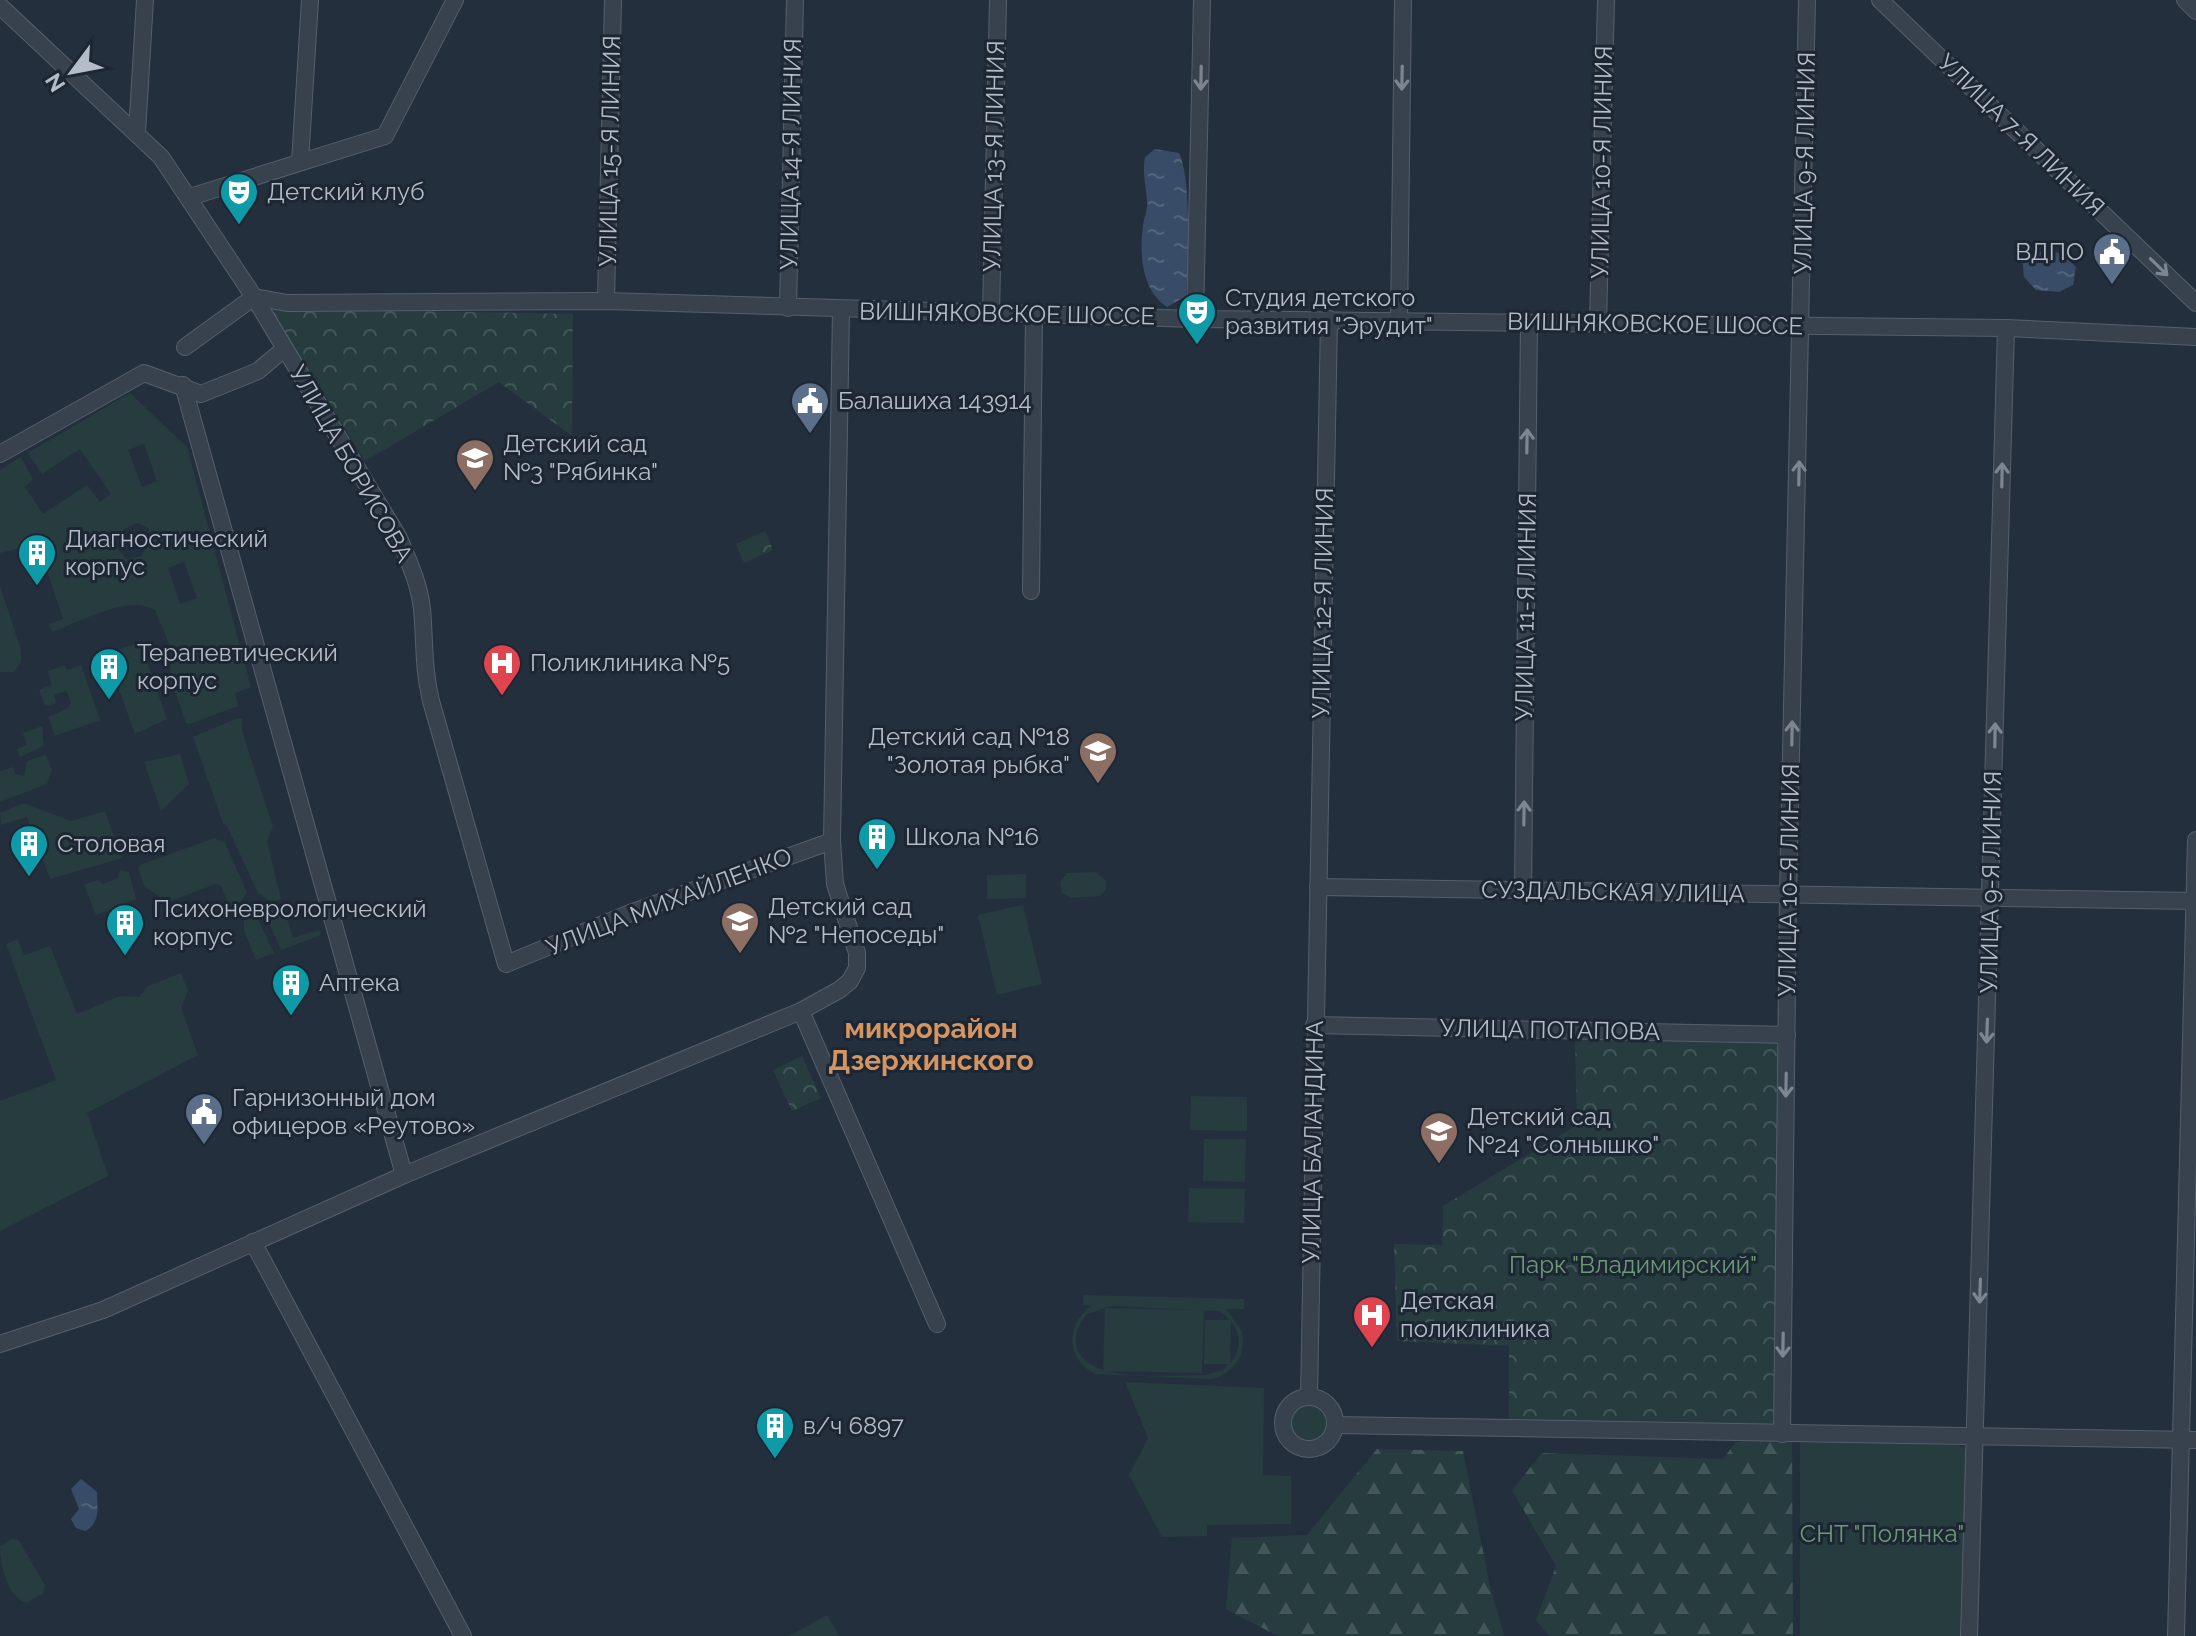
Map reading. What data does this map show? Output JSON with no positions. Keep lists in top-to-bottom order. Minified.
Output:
{"streets":{"street":["УЛИЦА 7-Я ЛИНИЯ","УЛИЦА 15-Я ЛИНИЯ","УЛИЦА 14-Я ЛИНИЯ","УЛИЦА 13-Я ЛИНИЯ","УЛИЦА 10-Я ЛИНИЯ","УЛИЦА 9-Я ЛИНИЯ","ВИШНЯКОВСКОЕ ШОССЕ","УЛИЦА БОРИСОВА","УЛИЦА 12-Я ЛИНИЯ","УЛИЦА 11-Я ЛИНИЯ","СУЗДАЛЬСКАЯ УЛИЦА","УЛИЦА МИХАЙЛЕНКО","УЛИЦА ПОТАПОВА","УЛИЦА БАЛАНДИНА"]},"crossings":[["УЛИЦА 15-Я ЛИНИЯ","ВИШНЯКОВСКОЕ ШОССЕ"],["УЛИЦА 14-Я ЛИНИЯ","ВИШНЯКОВСКОЕ ШОССЕ"],["УЛИЦА 13-Я ЛИНИЯ","ВИШНЯКОВСКОЕ ШОССЕ"],["УЛИЦА 10-Я ЛИНИЯ","УЛИЦА 9-Я ЛИНИЯ"],["УЛИЦА 10-Я ЛИНИЯ","ВИШНЯКОВСКОЕ ШОССЕ"],["УЛИЦА 10-Я ЛИНИЯ","СУЗДАЛЬСКАЯ УЛИЦА"],["УЛИЦА 10-Я ЛИНИЯ","УЛИЦА ПОТАПОВА"],["УЛИЦА 9-Я ЛИНИЯ","ВИШНЯКОВСКОЕ ШОССЕ"],["УЛИЦА 9-Я ЛИНИЯ","СУЗДАЛЬСКАЯ УЛИЦА"],["ВИШНЯКОВСКОЕ ШОССЕ","УЛИЦА БОРИСОВА"],["ВИШНЯКОВСКОЕ ШОССЕ","УЛИЦА 12-Я ЛИНИЯ"],["ВИШНЯКОВСКОЕ ШОССЕ","УЛИЦА 11-Я ЛИНИЯ"],["УЛИЦА БОРИСОВА","УЛИЦА МИХАЙЛЕНКО"],["УЛИЦА 12-Я ЛИНИЯ","СУЗДАЛЬСКАЯ УЛИЦА"],["УЛИЦА 12-Я ЛИНИЯ","УЛИЦА БАЛАНДИНА"],["УЛИЦА 11-Я ЛИНИЯ","СУЗДАЛЬСКАЯ УЛИЦА"],["СУЗДАЛЬСКАЯ УЛИЦА","УЛИЦА БАЛАНДИНА"],["УЛИЦА ПОТАПОВА","УЛИЦА БАЛАНДИНА"]],"one_way":["УЛИЦА 7-Я ЛИНИЯ","УЛИЦА 11-Я ЛИНИЯ"],"districts":["микрорайон Дзержинского"],"parks":["Парк \"Владимирский\"","СНТ \"Полянка\""],"places":{"theatre":["Детский клуб","Студия детского развития \"Эрудит\""],"public building":["ВДПО","Балашиха 143914","Гарнизонный дом офицеров «Реутово»"],"school or university":["Детский сад №3 \"Рябинка\"","Детский сад №18 \"Золотая рыбка\"","Детский сад №2 \"Непоседы\"","Детский сад №24 \"Солнышко\""],"building":["Диагностический корпус","Терапевтический корпус","Школа №16","Столовая","Психоневрологический корпус","Аптека","в/ч 6897"],"hospital":["Поликлиника №5","Детская поликлиника"]},"north":"bottom left"}
